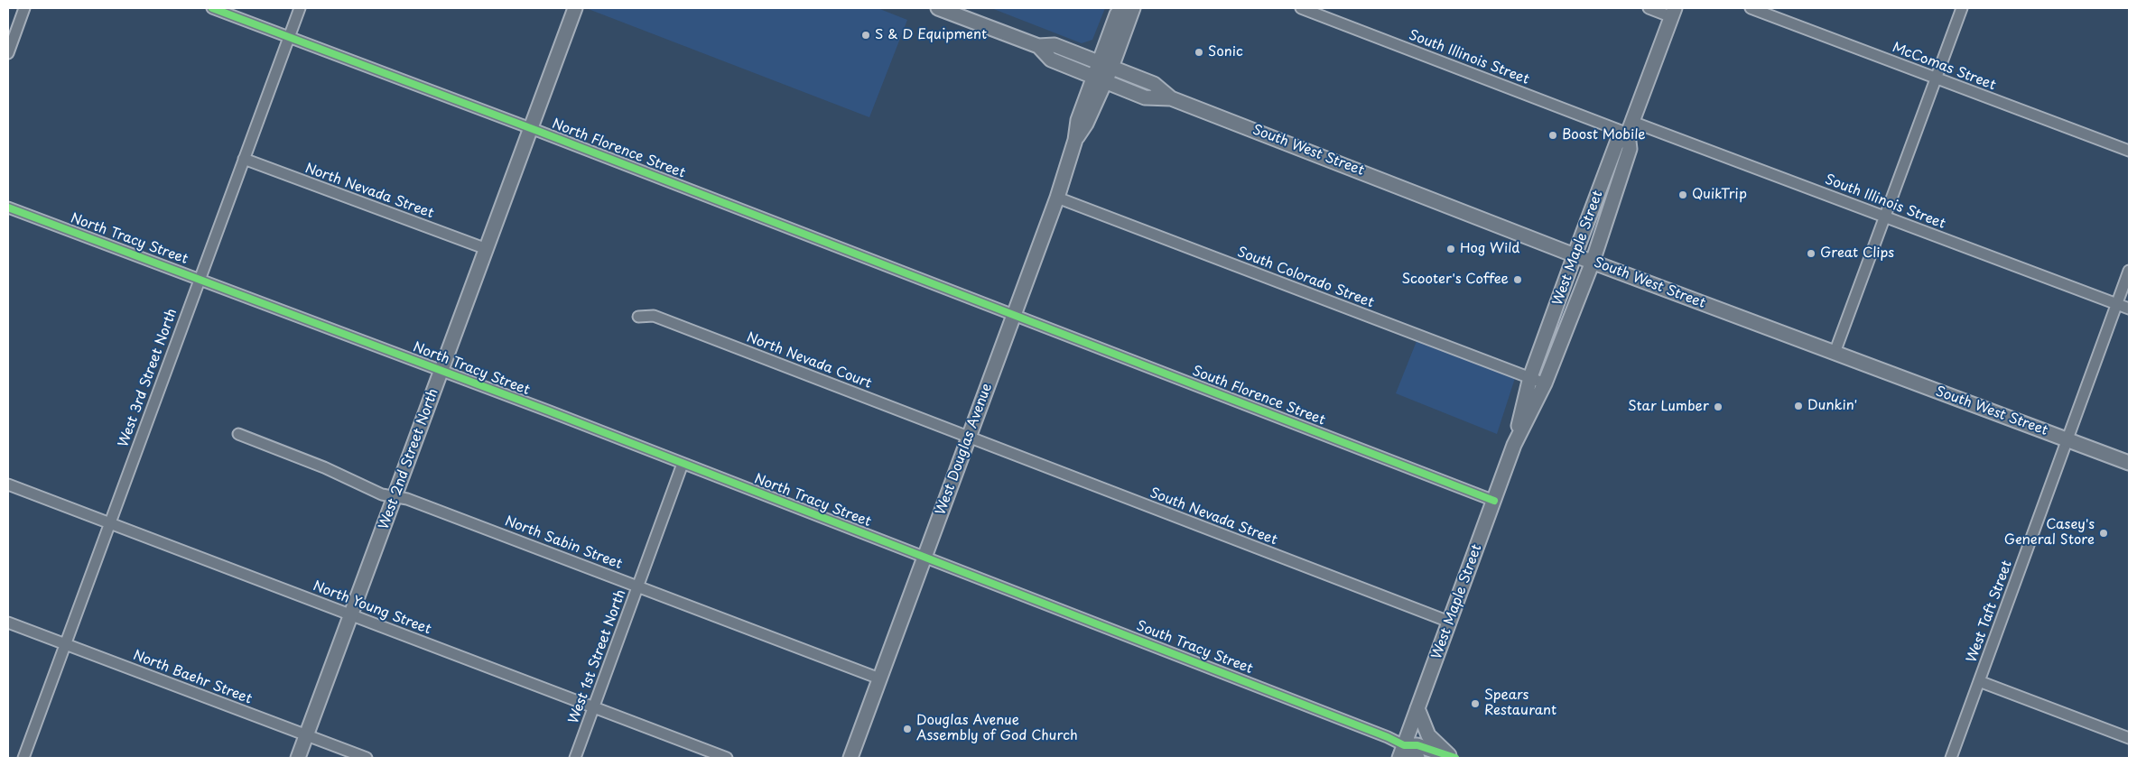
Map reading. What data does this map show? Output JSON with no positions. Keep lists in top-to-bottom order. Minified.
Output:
{"streets":{"street":["South Illinois Street","McComas Street","North Florence Street","South West Street","North Nevada Street","North Tracy Street","West Maple Street","South Colorado Street","North Nevada Court","West 3rd Street North","South Florence Street","West Douglas Avenue","West 2nd Street North","South Nevada Street","North Sabin Street","North Young Street","West Taft Street","South Tracy Street","West 1st Street North","North Baehr Street"]},"crossings":[["South Illinois Street","West Maple Street"],["South Illinois Street","West Taft Street"],["North Florence Street","West 3rd Street North"],["North Florence Street","South Florence Street"],["North Florence Street","West Douglas Avenue"],["North Florence Street","West 2nd Street North"],["South West Street","West Maple Street"],["South West Street","West Douglas Avenue"],["South West Street","West Taft Street"],["North Nevada Street","West 3rd Street North"],["North Nevada Street","West 2nd Street North"],["North Tracy Street","West 3rd Street North"],["North Tracy Street","West Douglas Avenue"],["North Tracy Street","West 2nd Street North"],["North Tracy Street","South Tracy Street"],["North Tracy Street","West 1st Street North"],["West Maple Street","South Colorado Street"],["West Maple Street","South Florence Street"],["West Maple Street","South Nevada Street"],["West Maple Street","South Tracy Street"],["South Colorado Street","West Douglas Avenue"],["North Nevada Court","West Douglas Avenue"],["North Nevada Court","South Nevada Street"],["West 3rd Street North","North Young Street"],["West 3rd Street North","North Baehr Street"],["South Florence Street","West Douglas Avenue"],["West Douglas Avenue","South Nevada Street"],["West Douglas Avenue","North Sabin Street"],["West Douglas Avenue","South Tracy Street"],["West 2nd Street North","North Sabin Street"],["West 2nd Street North","North Young Street"],["West 2nd Street North","North Baehr Street"],["North Sabin Street","West 1st Street North"],["North Young Street","West 1st Street North"]],"places":["S & D Equipment","Sonic","Boost Mobile","QuikTrip","Hog Wild","Great Clips","Scooter's Coffee","Dunkin'","Star Lumber","Casey's General Store","Spears Restaurant","Douglas Avenue Assembly of God Church"]}
